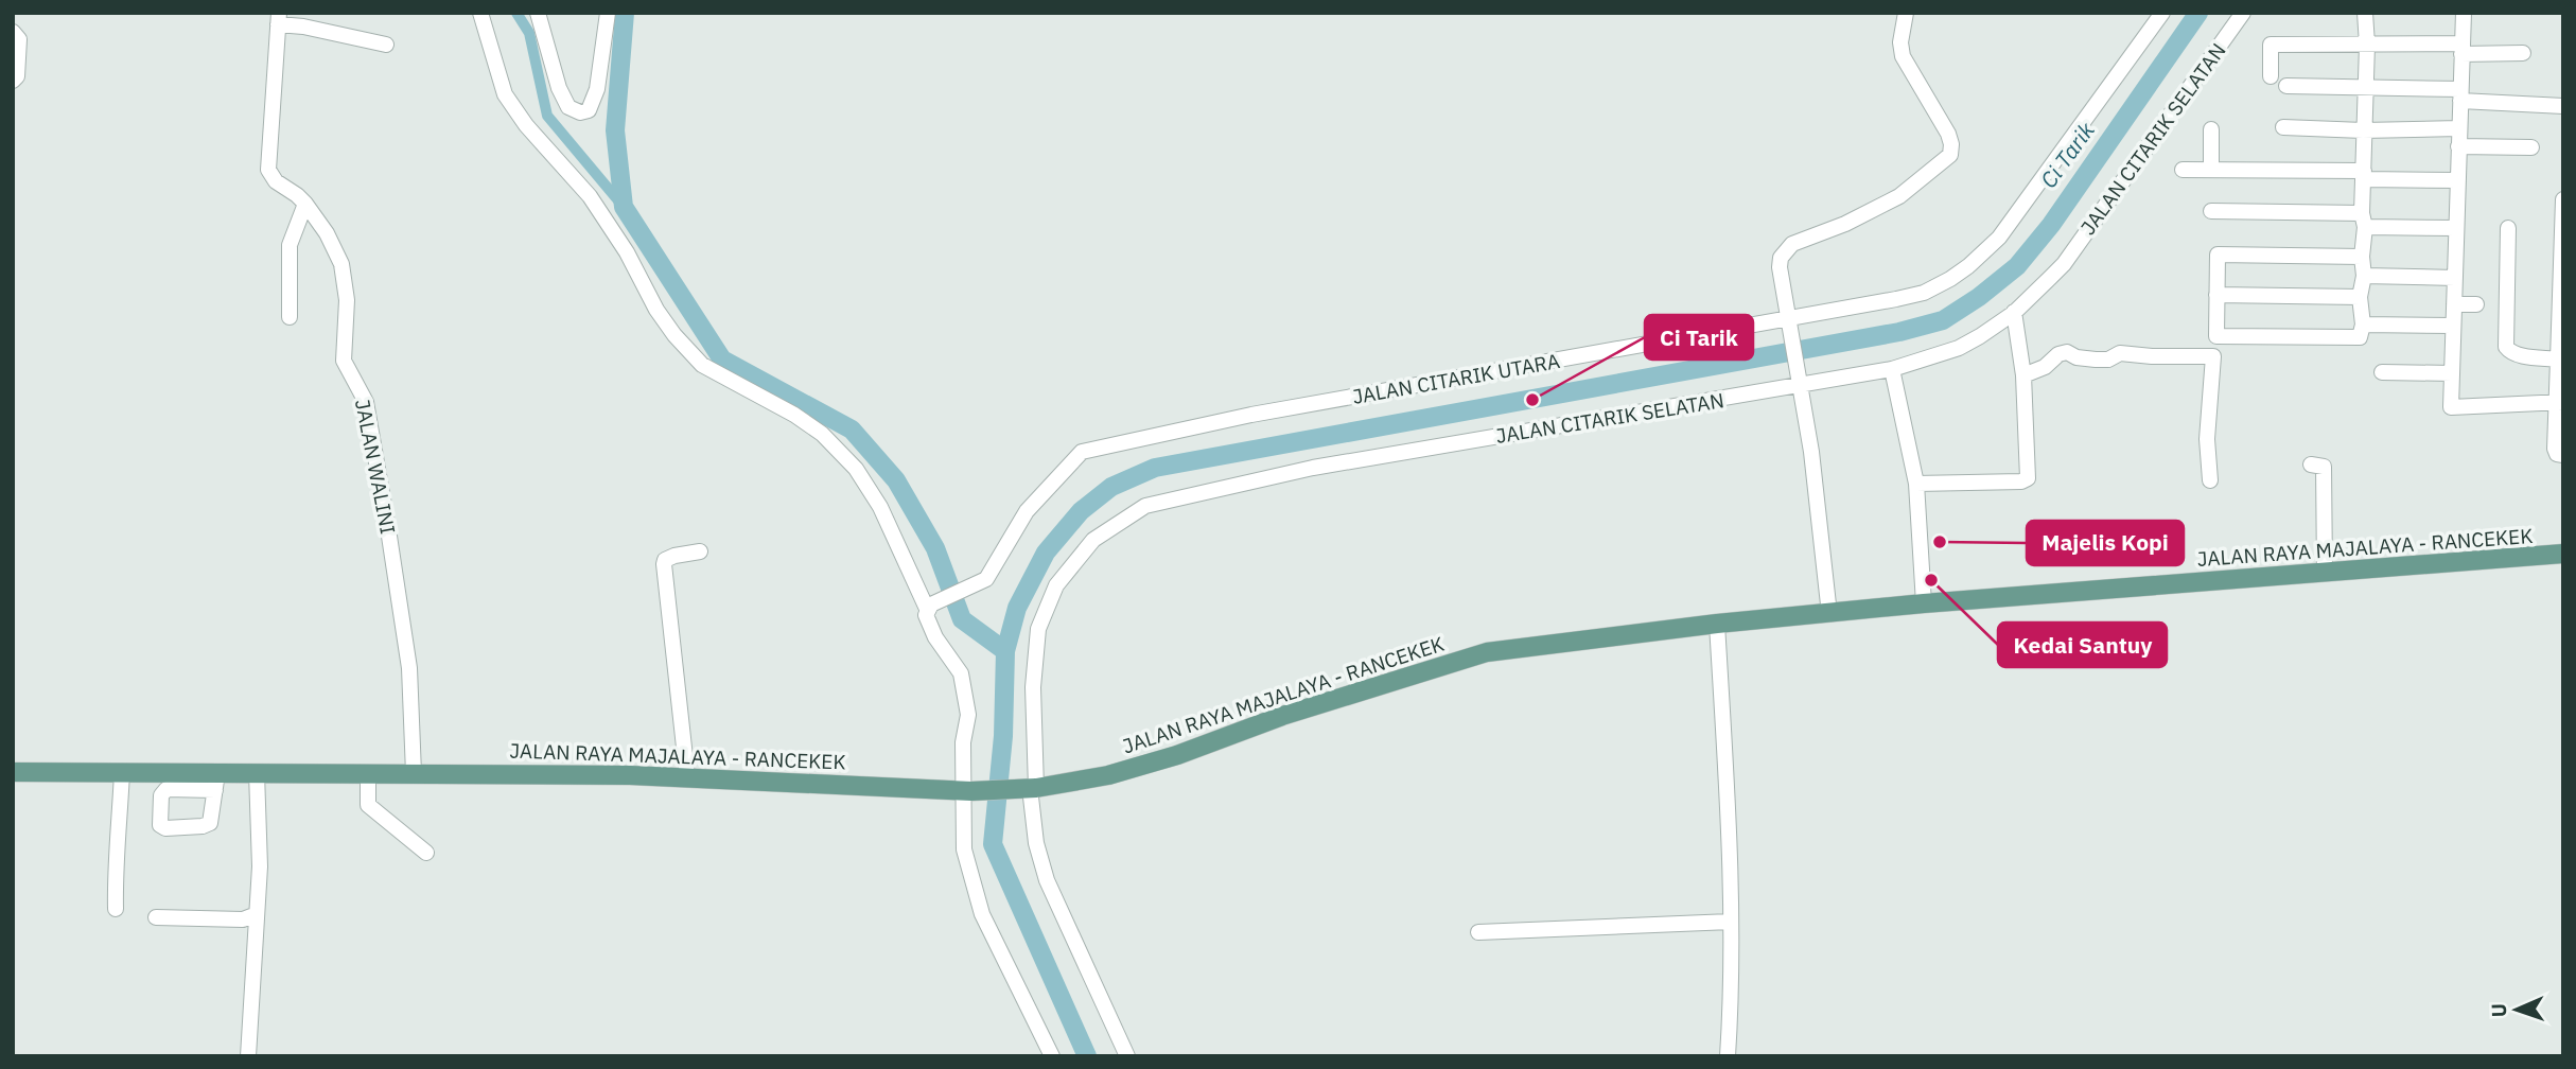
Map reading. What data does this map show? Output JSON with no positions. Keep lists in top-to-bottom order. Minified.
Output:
{"streets":{"main road":["JALAN RAYA MAJALAYA - RANCEKEK"],"street":["JALAN CITARIK SELATAN","JALAN CITARIK UTARA","JALAN WALINI"]},"crossings":[["JALAN CITARIK SELATAN","JALAN RAYA MAJALAYA - RANCEKEK"],["JALAN WALINI","JALAN RAYA MAJALAYA - RANCEKEK"]],"water":["Ci Tarik"],"places":["Ci Tarik","Majelis Kopi","Kedai Santuy"],"north":"left"}
